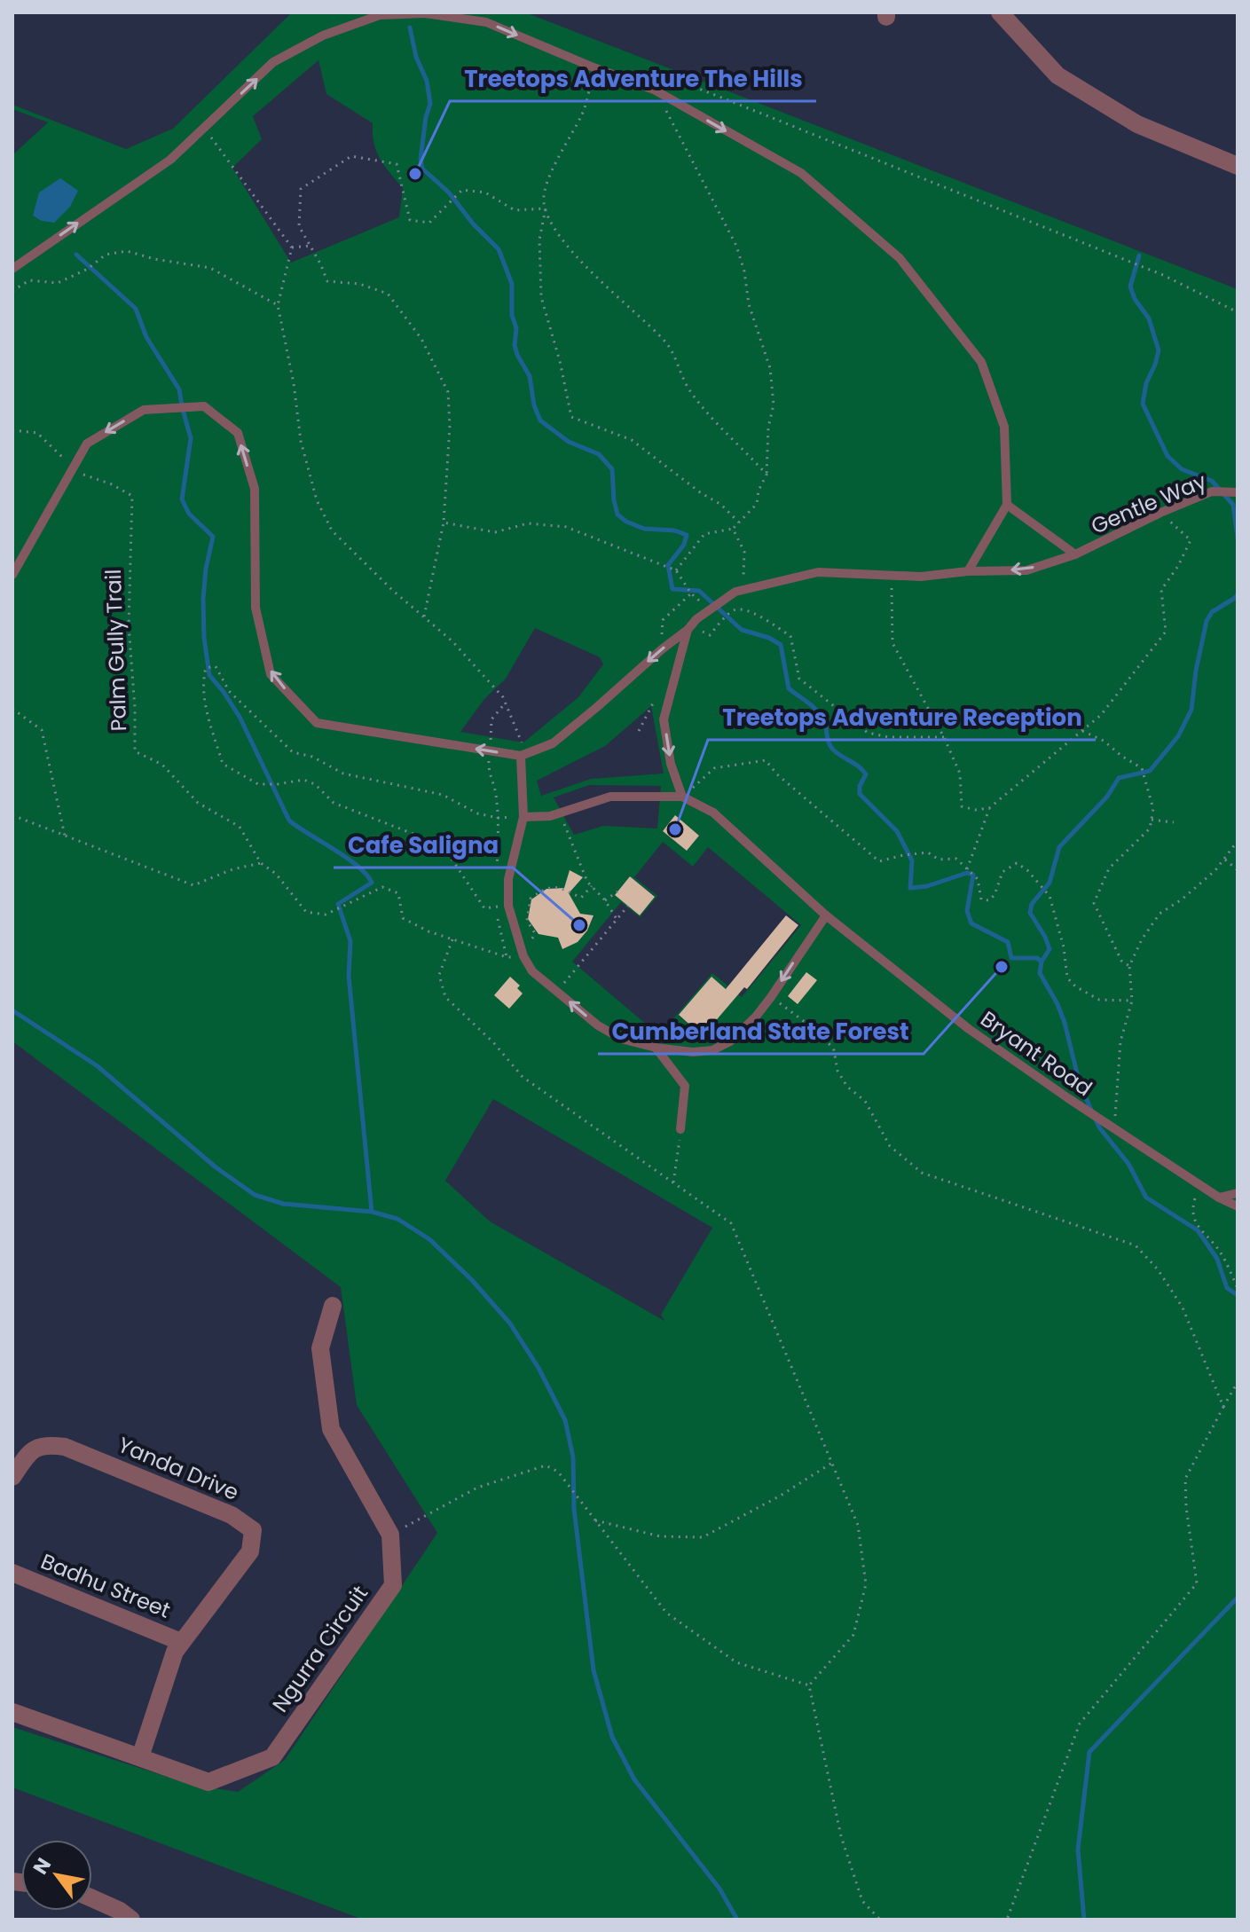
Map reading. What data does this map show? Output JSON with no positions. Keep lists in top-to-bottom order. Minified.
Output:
{"streets":{"street":["Yanda Drive","Badhu Street","Ngurra Circuit"],"lane":["Gentle Way","Bryant Road"],"path":["Palm Gully Trail"]},"crossings":[["Yanda Drive","Badhu Street"],["Yanda Drive","Ngurra Circuit"]],"places":["Treetops Adventure The Hills","Treetops Adventure Reception","Cafe Saligna","Cumberland State Forest"],"north":"top left"}
